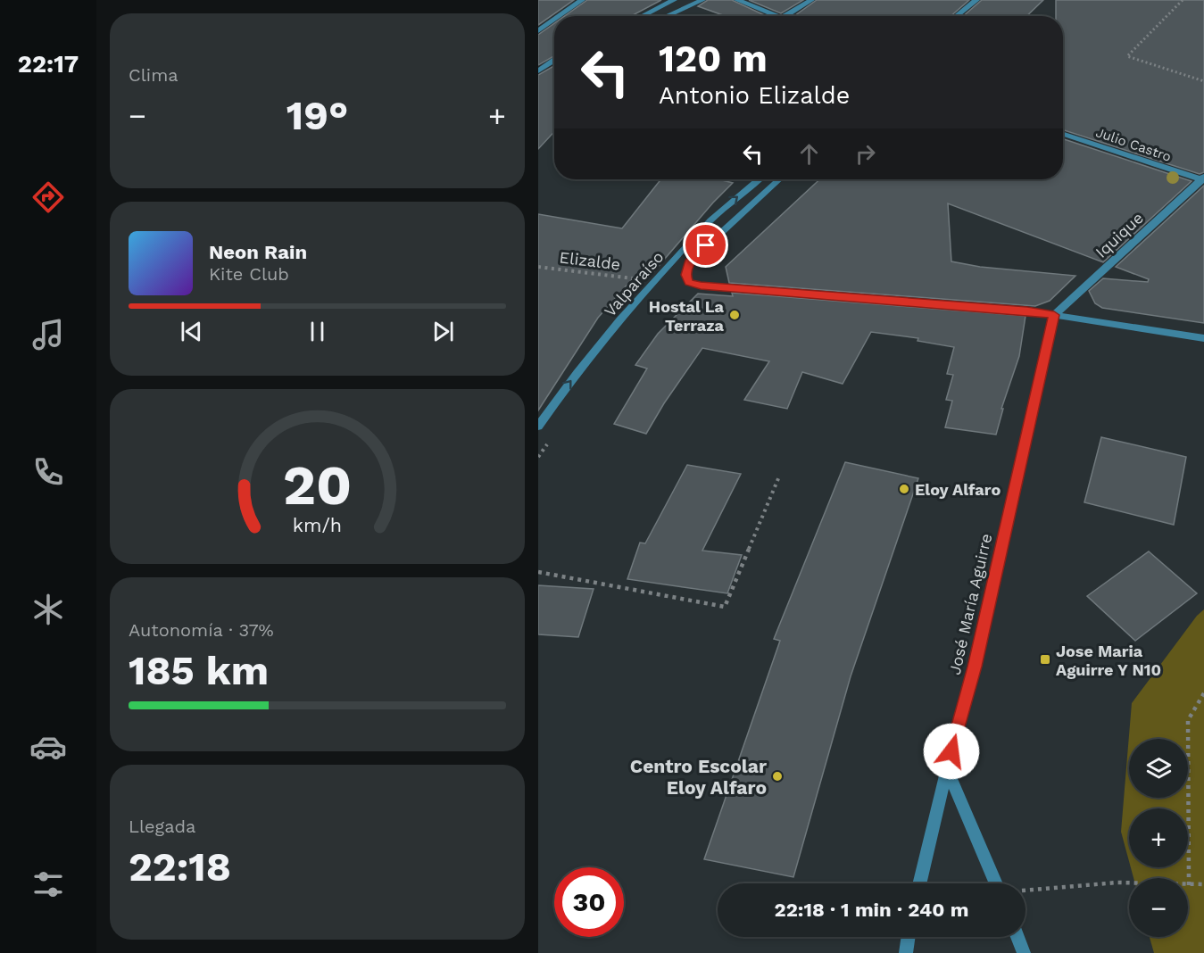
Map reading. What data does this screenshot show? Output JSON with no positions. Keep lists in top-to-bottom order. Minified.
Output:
{"streets":{"street":["Julio Castro","Iquique","Valparaíso","José María Aguirre"],"path":["Elizalde"]},"crossings":[["Julio Castro","Iquique"],["Iquique","Valparaíso"],["Iquique","José María Aguirre"],["Valparaíso","José María Aguirre"]],"one_way":["Valparaíso"],"places":{"other":["Hostal La Terraza","Eloy Alfaro","Centro Escolar Eloy Alfaro"],"transit":["Jose Maria Aguirre Y N10"]},"page":{"tabs":"22:17","tile":["Clima",["Autonomía · 37%","185 km"],["Llegada","22:18"]],"turn":["120 m","Antonio Elizalde"],"heat":["−","19°","+"],"song":["Neon Rain","Kite Club"],"map_buttons":["+","−"],"limit":"30","trip":"22:18 · 1 min · 240 m","gauge":["20","km/h"]}}
